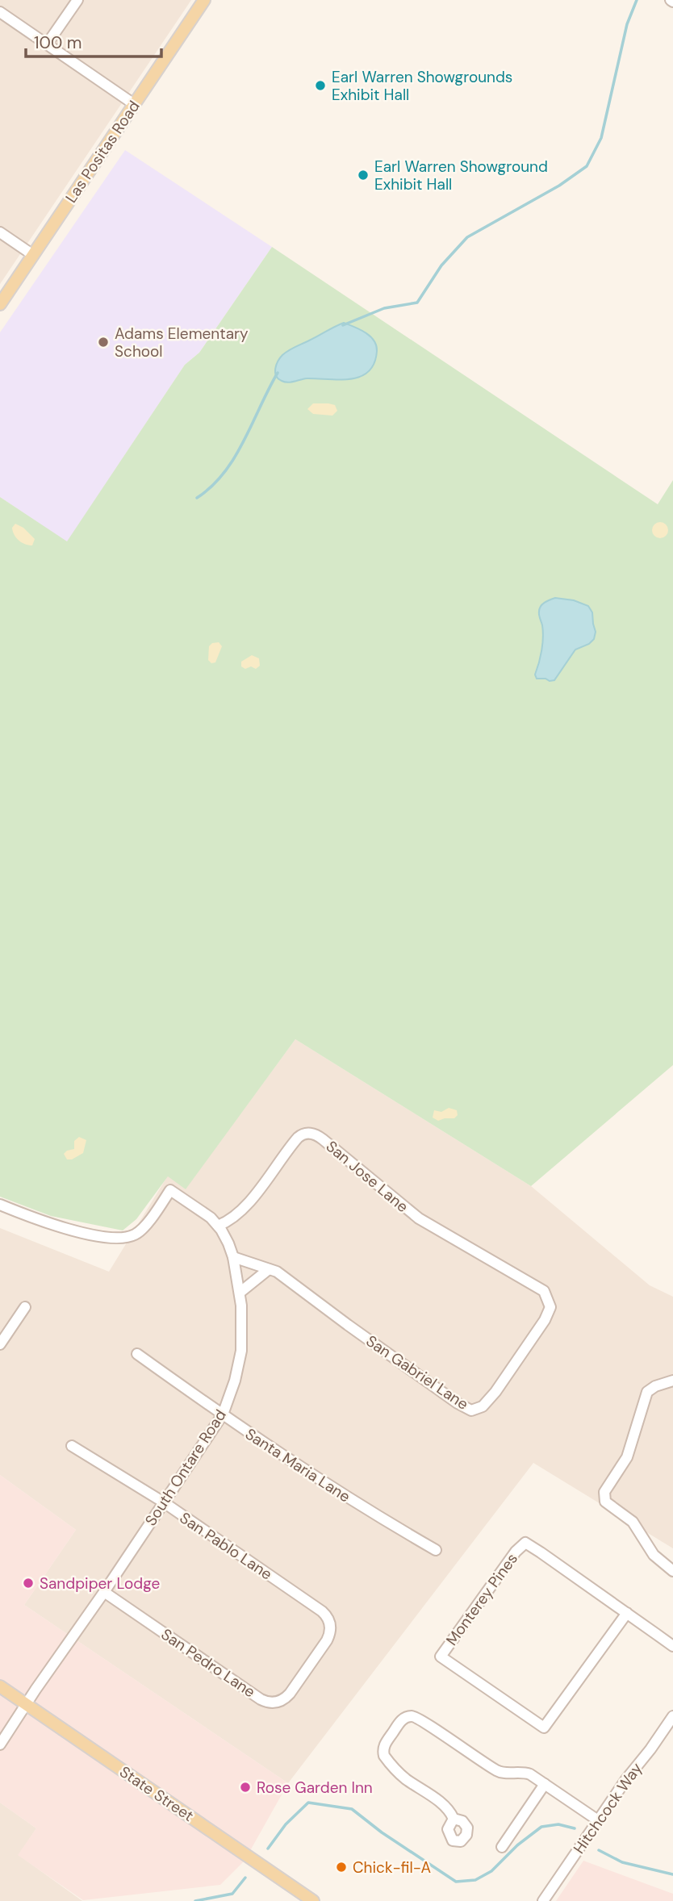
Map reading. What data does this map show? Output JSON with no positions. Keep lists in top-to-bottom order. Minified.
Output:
{"streets":{"main road":["Las Positas Road","State Street"],"street":["San Jose Lane","San Gabriel Lane","Santa Maria Lane","South Ontare Road","San Pablo Lane","Monterey Pines","San Pedro Lane","Hitchcock Way"]},"crossings":[["San Jose Lane","San Gabriel Lane"],["San Jose Lane","South Ontare Road"],["San Gabriel Lane","South Ontare Road"],["Santa Maria Lane","South Ontare Road"],["South Ontare Road","San Pablo Lane"],["South Ontare Road","San Pedro Lane"],["South Ontare Road","State Street"],["San Pablo Lane","San Pedro Lane"]],"places":["Earl Warren Showgrounds Exhibit Hall","Earl Warren Showground Exhibit Hall","Adams Elementary School","Sandpiper Lodge","Rose Garden Inn","Chick-fil-A"],"scale_bar":"100 m"}
